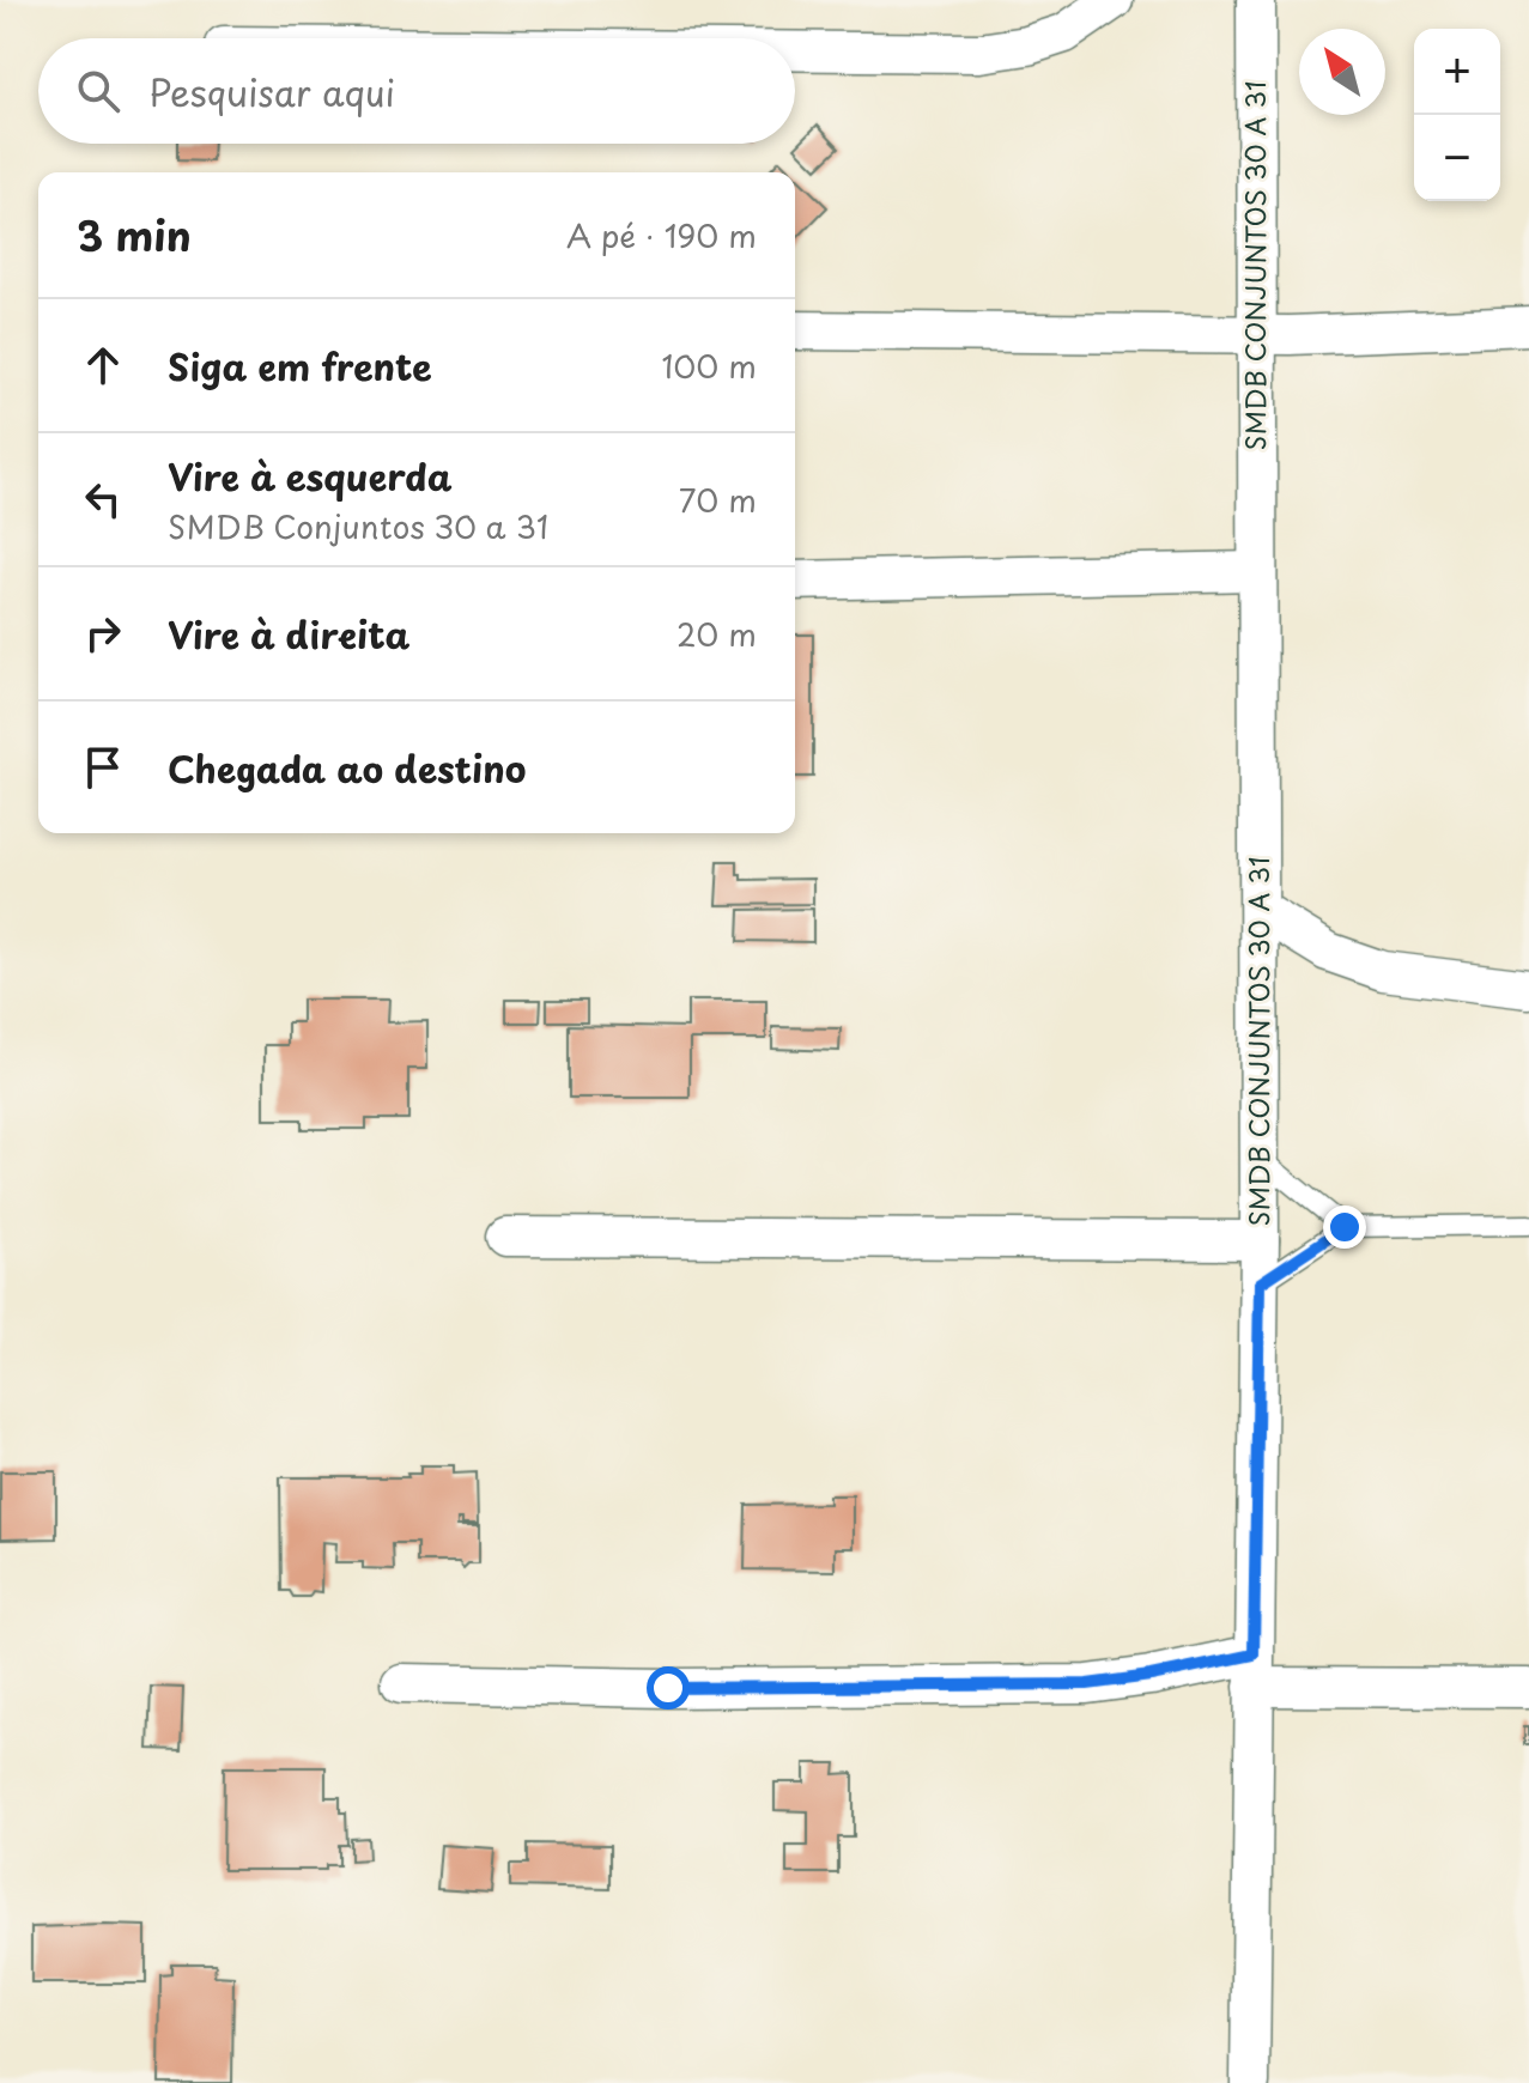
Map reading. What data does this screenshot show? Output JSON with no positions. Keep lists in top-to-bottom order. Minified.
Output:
{"streets":{"street":["SMDB CONJUNTOS 30 A 31"]},"north":"top left","page":{"map_buttons":["+","−"],"search":"Pesquisar aqui","heading":["3 min","A pé · 190 m"],"list":[["Siga em frente","100 m"],["Vire à esquerda","SMDB Conjuntos 30 a 31","70 m"],["Vire à direita","20 m"],"Chegada ao destino"]}}
